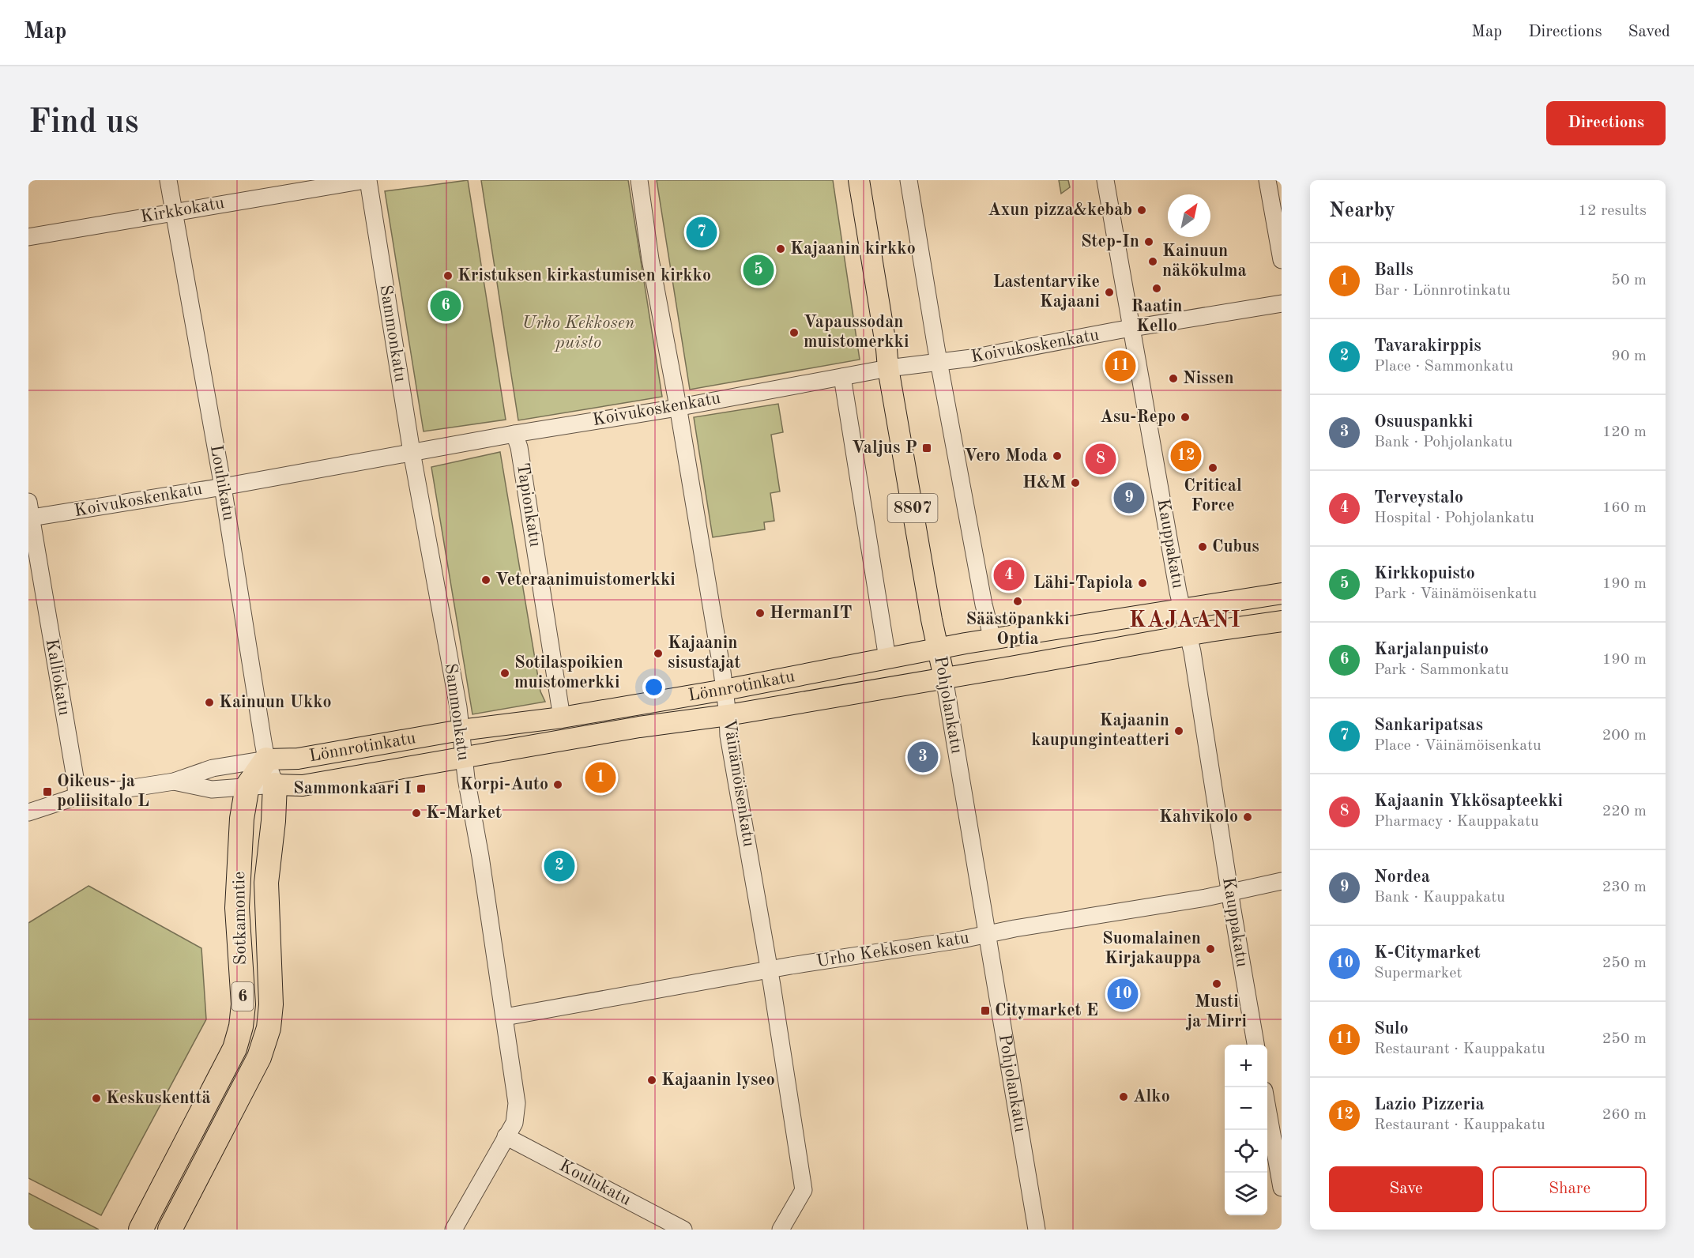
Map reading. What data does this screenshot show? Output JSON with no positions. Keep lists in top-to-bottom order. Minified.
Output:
{"streets":{"highway":["Sotkamontie","6"],"main road":["8807","Lönnrotinkatu","Pohjolankatu"],"street":["Kirkkokatu","Sammonkatu","Koivukoskenkatu","Louhikatu","Tapionkatu","Kauppakatu","Kalliokatu","Väinämöisenkatu","Urho Kekkosen katu","Koulukatu"]},"crossings":[["Kirkkokatu","Louhikatu"],["Sammonkatu","Koivukoskenkatu"],["Sammonkatu","Lönnrotinkatu"],["Sammonkatu","Urho Kekkosen katu"],["Sammonkatu","Koulukatu"],["Koivukoskenkatu","Louhikatu"],["Koivukoskenkatu","Tapionkatu"],["Koivukoskenkatu","Kauppakatu"],["Koivukoskenkatu","Kalliokatu"],["Koivukoskenkatu","Pohjolankatu"],["Koivukoskenkatu","Väinämöisenkatu"],["Louhikatu","Lönnrotinkatu"],["Louhikatu","Sotkamontie"],["Tapionkatu","Lönnrotinkatu"],["Kauppakatu","Lönnrotinkatu"],["Kauppakatu","Urho Kekkosen katu"],["Kalliokatu","Lönnrotinkatu"],["Lönnrotinkatu","Pohjolankatu"],["Lönnrotinkatu","Väinämöisenkatu"],["Lönnrotinkatu","Sotkamontie"],["Pohjolankatu","Urho Kekkosen katu"],["Väinämöisenkatu","Urho Kekkosen katu"]],"districts":["KAJAANI"],"parks":["Urho Kekkosen puisto"],"places":{"other":["Axun pizza&kebab","Step-In","Kajaanin kirkko","Kainuun näkökulma","Kristuksen kirkastumisen kirkko","Raatin Kello","Lastentarvike Kajaani","Vapaussodan muistomerkki","Nissen","Asu-Repo","Vero Moda","Critical Force","H&M","Cubus","Veteraanimuistomerkki","Lähi-Tapiola","Säästöpankki Optia","HermanIT","Kajaanin sisustajat","Sotilaspoikien muistomerkki","Kainuun Ukko","Kajaanin kaupunginteatteri","Korpi-Auto","K-Market","Kahvikolo","Suomalainen Kirjakauppa","Musti ja Mirri","Kajaanin lyseo","Alko","Keskuskenttä"],"transit":["Valjus P","Sammonkaari I","Oikeus- ja poliisitalo L","Citymarket E"]},"north":"top right","page":{"header":"Map","nav":["Map","Directions","Saved"],"buttons":["Directions",["Save","Share"]],"title":"Find us","heading":["Nearby","12 results"],"pins":["7","5","6","11","12","8","9","4","3","1","2","10"],"list":[{"mark":"1","name":"Balls","note":"Bar · Lönnrotinkatu","value":"50 m"},{"mark":"2","name":"Tavarakirppis","note":"Place · Sammonkatu","value":"90 m"},{"mark":"3","name":"Osuuspankki","note":"Bank · Pohjolankatu","value":"120 m"},{"mark":"4","name":"Terveystalo","note":"Hospital · Pohjolankatu","value":"160 m"},{"mark":"5","name":"Kirkkopuisto","note":"Park · Väinämöisenkatu","value":"190 m"},{"mark":"6","name":"Karjalanpuisto","note":"Park · Sammonkatu","value":"190 m"},{"mark":"7","name":"Sankaripatsas","note":"Place · Väinämöisenkatu","value":"200 m"},{"mark":"8","name":"Kajaanin Ykkösapteekki","note":"Pharmacy · Kauppakatu","value":"220 m"},{"mark":"9","name":"Nordea","note":"Bank · Kauppakatu","value":"230 m"},{"mark":"10","name":"K-Citymarket","note":"Supermarket","value":"250 m"},{"mark":"11","name":"Sulo","note":"Restaurant · Kauppakatu","value":"250 m"},{"mark":"12","name":"Lazio Pizzeria","note":"Restaurant · Kauppakatu","value":"260 m"}],"map_buttons":["+","−"]}}
